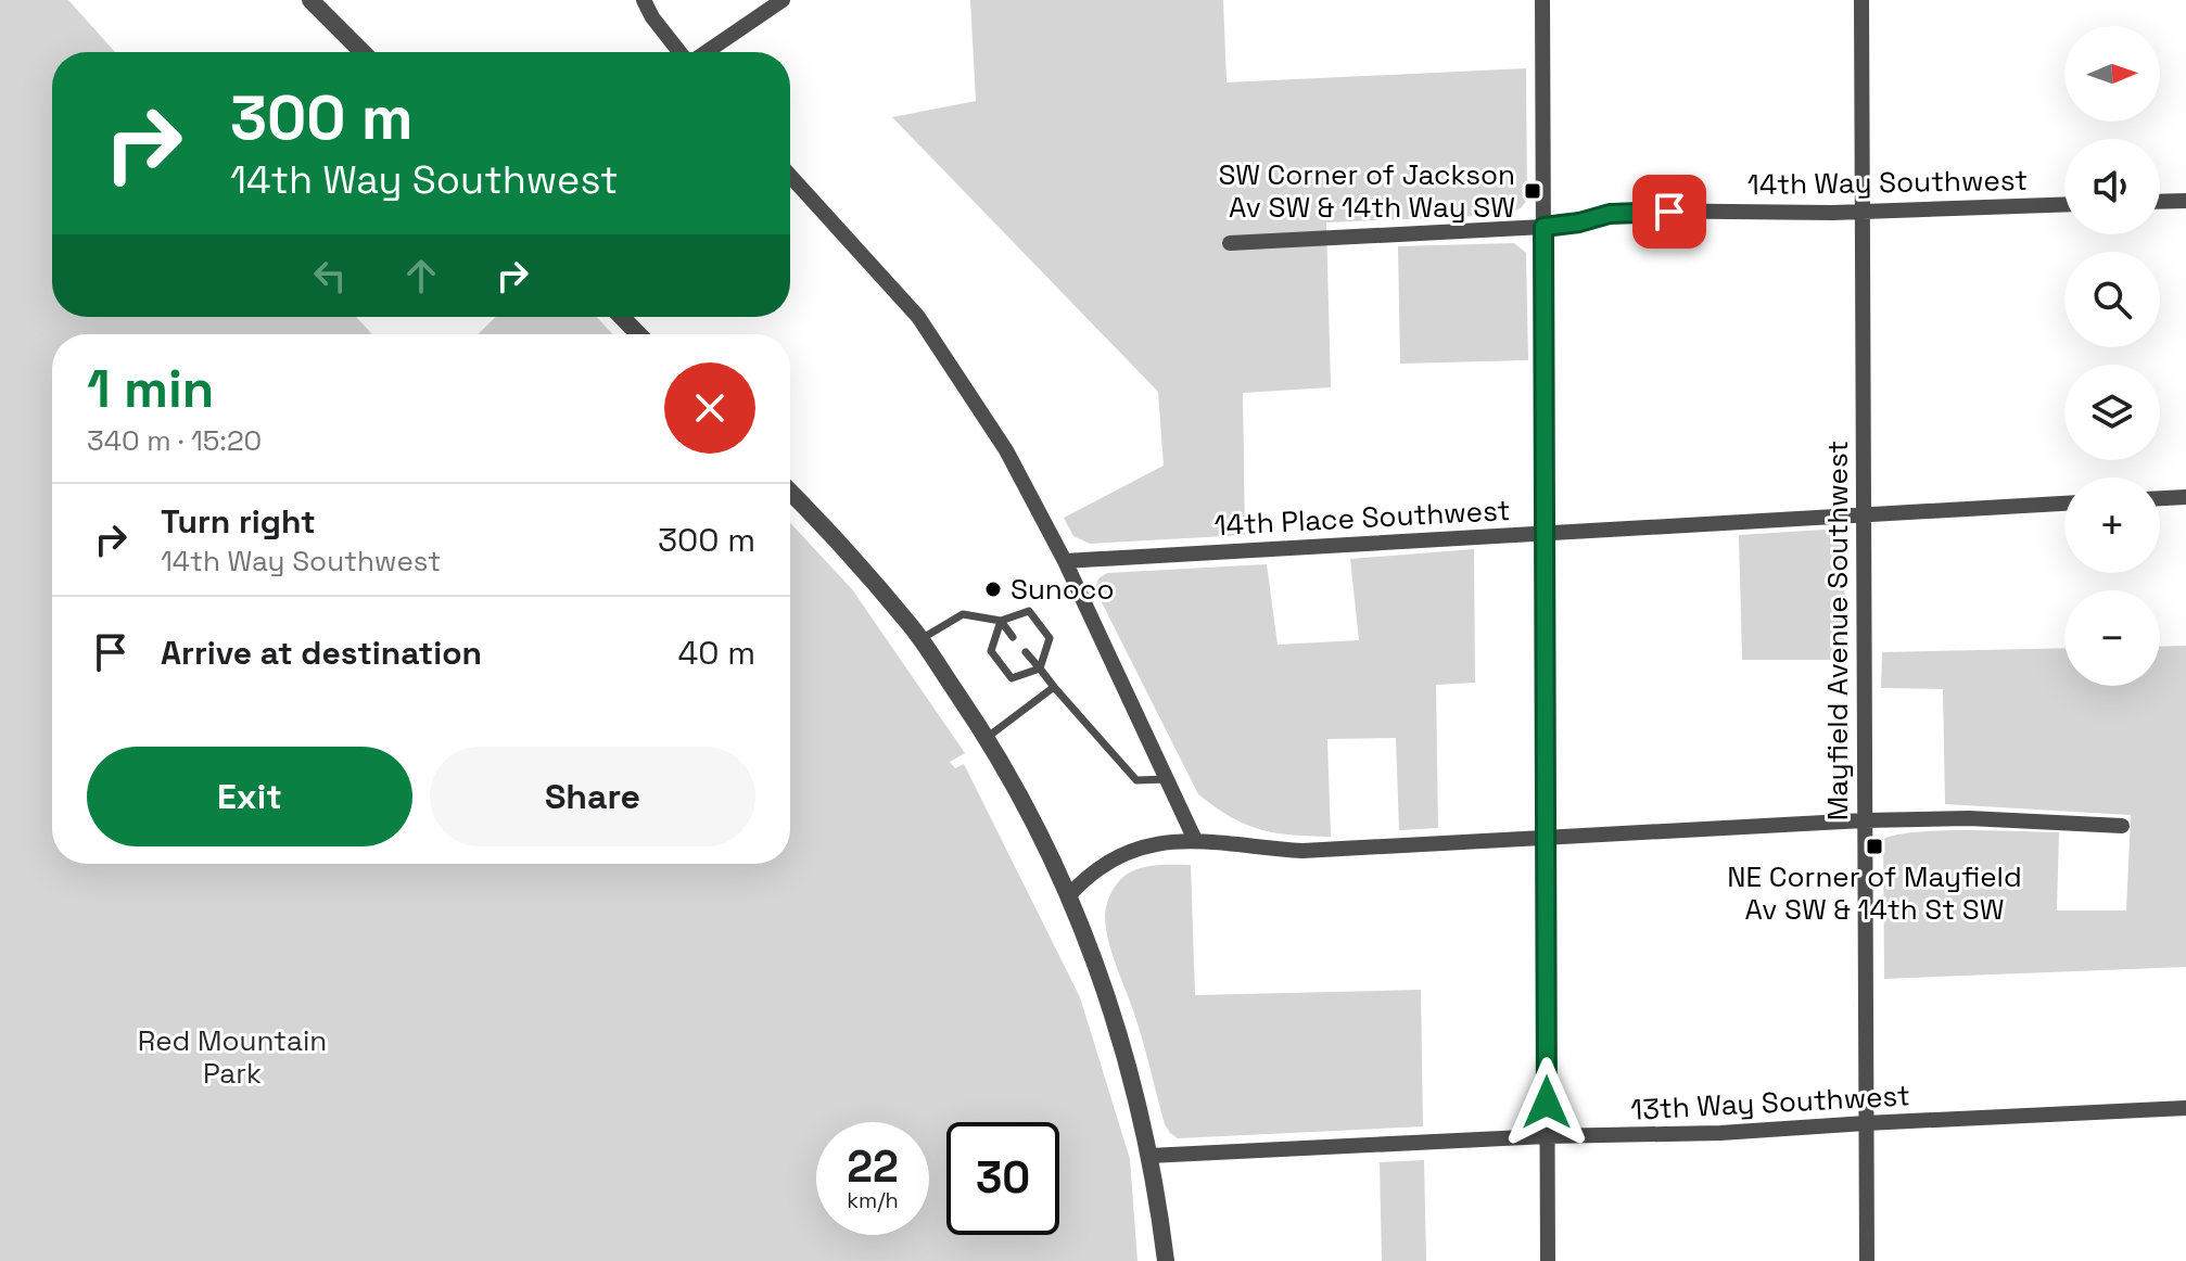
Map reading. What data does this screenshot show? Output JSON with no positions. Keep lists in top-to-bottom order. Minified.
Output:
{"streets":{"street":["14th Way Southwest","14th Place Southwest","Mayfield Avenue Southwest","13th Way Southwest"]},"crossings":[["14th Way Southwest","Mayfield Avenue Southwest"],["14th Place Southwest","Mayfield Avenue Southwest"],["Mayfield Avenue Southwest","13th Way Southwest"]],"parks":["Red Mountain Park"],"places":{"transit":["SW Corner of Jackson Av SW & 14th Way SW","NE Corner of Mayfield Av SW & 14th St SW"],"other":["Sunoco"]},"north":"right","page":{"map_buttons":["+","−"],"turn":["300 m","14th Way Southwest"],"heading":["1 min","340 m · 15:20"],"list":[{"name":"Turn right","note":"14th Way Southwest","value":"300 m"},{"name":"Arrive at destination","value":"40 m"}],"buttons":["Exit","Share"],"speed":"22 km/h","limit":"30"}}
